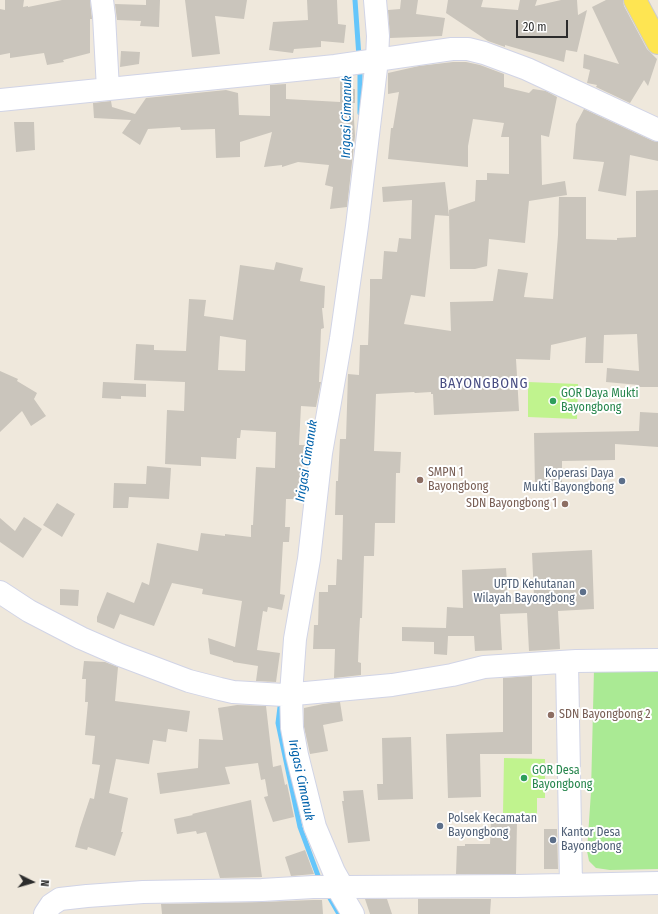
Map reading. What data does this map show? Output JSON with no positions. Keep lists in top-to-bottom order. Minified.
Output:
{"districts":["BAYONGBONG"],"water":["Irigasi Cimanuk"],"places":["GOR Daya Mukti Bayongbong","SMPN 1 Bayongbong","Koperasi Daya Mukti Bayongbong","SDN Bayongbong 1","UPTD Kehutanan Wilayah Bayongbong","SDN Bayongbong 2","GOR Desa Bayongbong","Polsek Kecamatan Bayongbong","Kantor Desa Bayongbong"],"scale_bar":"20 m","north":"right"}
